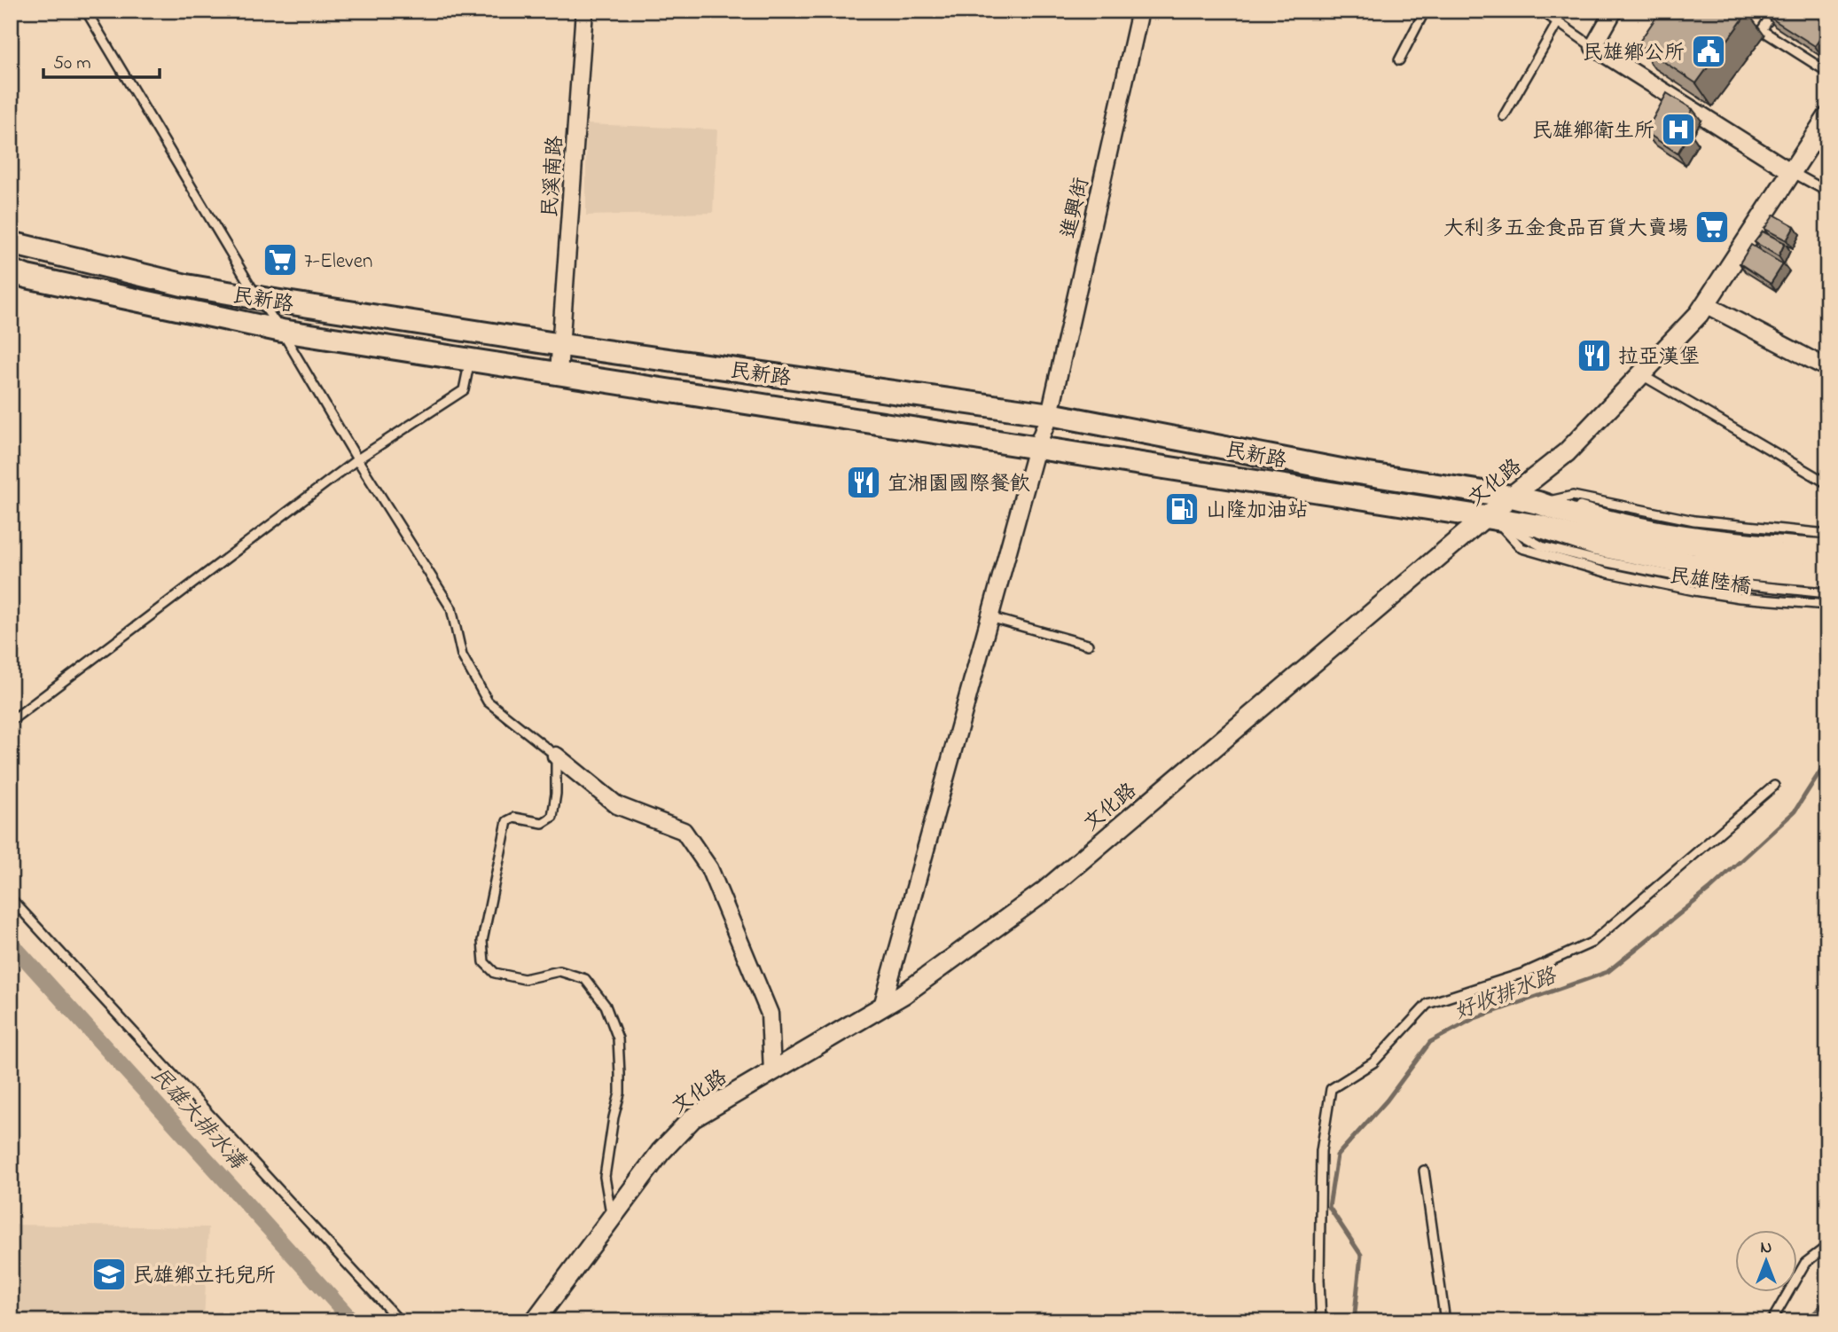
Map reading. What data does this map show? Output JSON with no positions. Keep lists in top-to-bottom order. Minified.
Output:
{"streets":{"main road":["民新路","民雄陸橋"],"street":["民溪南路","進興街","文化路"]},"crossings":[["民溪南路","民新路"],["進興街","民新路"],["進興街","文化路"],["民新路","文化路"],["民新路","民雄陸橋"]],"water":["好收排水路","民雄大排水溝"],"places":{"public building":["民雄鄉公所"],"hospital":["民雄鄉衛生所"],"supermarket":["大利多五金食品百貨大賣場","7-Eleven"],"restaurant":["拉亞漢堡","宜湘園國際餐飲"],"fuel station":["山隆加油站"],"school or university":["民雄鄉立托兒所"]},"scale_bar":"50 m","north":"top"}
